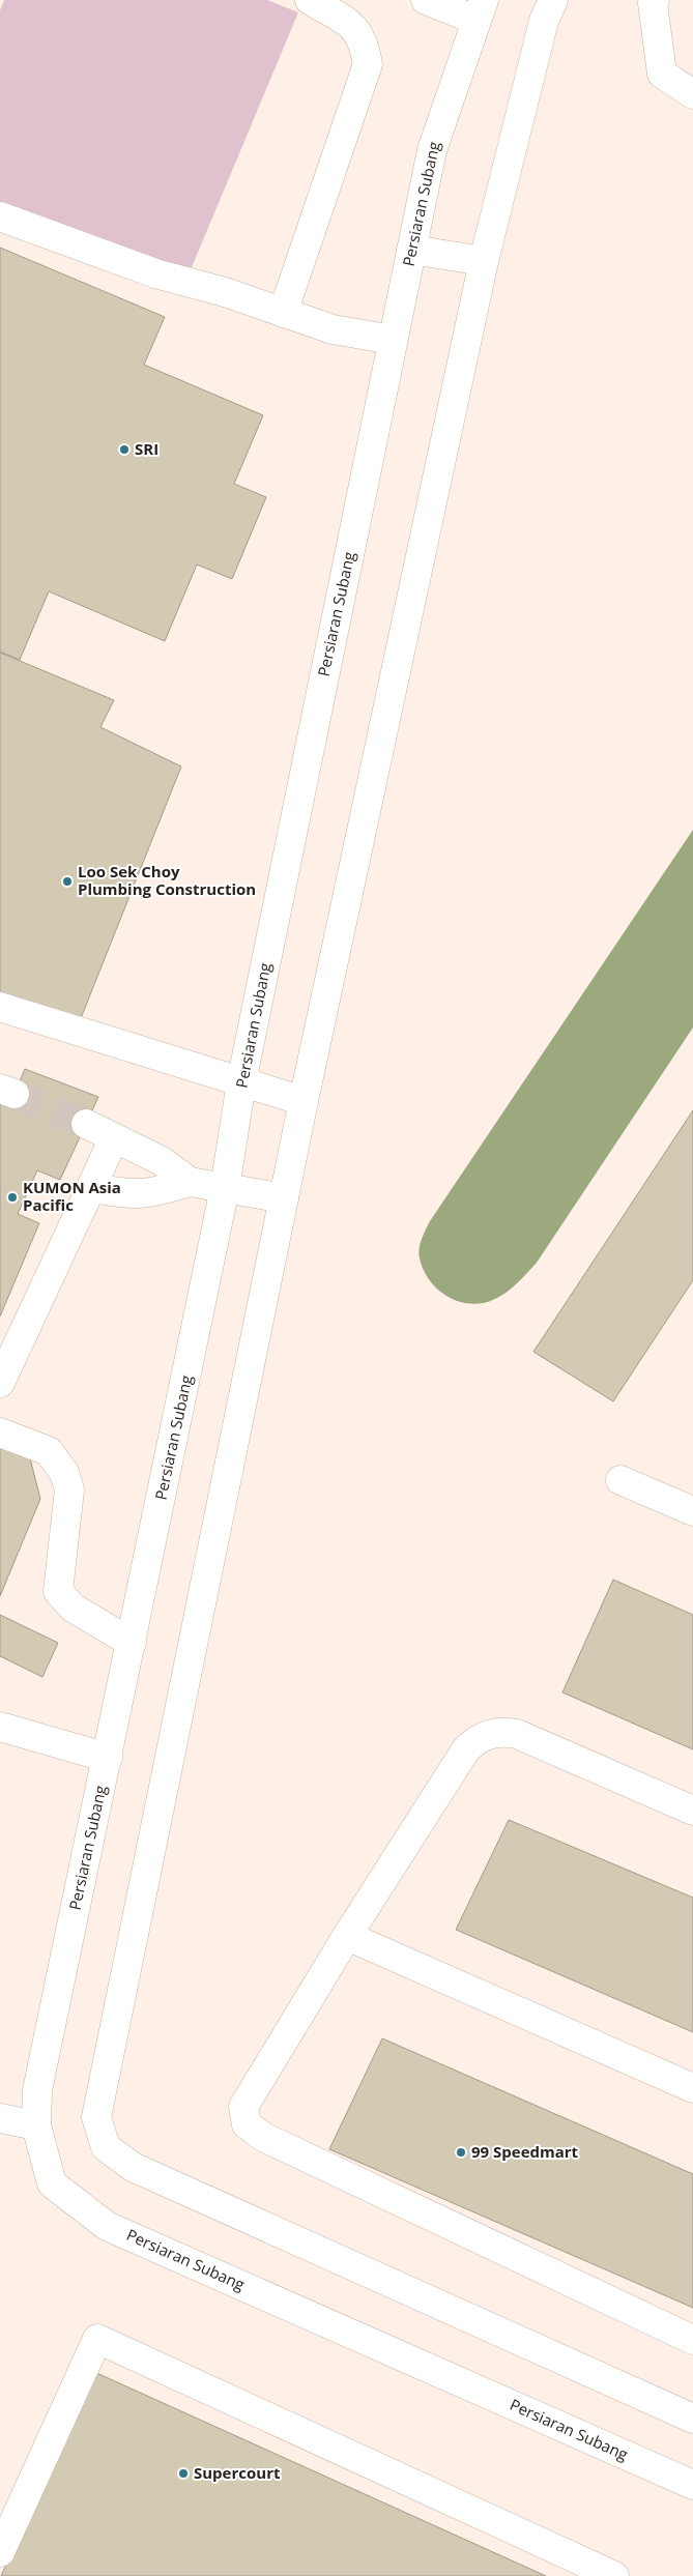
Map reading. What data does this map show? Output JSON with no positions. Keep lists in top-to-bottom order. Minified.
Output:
{"streets":{"street":["Persiaran Subang"]},"places":["SRI","Loo Sek Choy Plumbing Construction","KUMON Asia Pacific","99 Speedmart","Supercourt"]}
